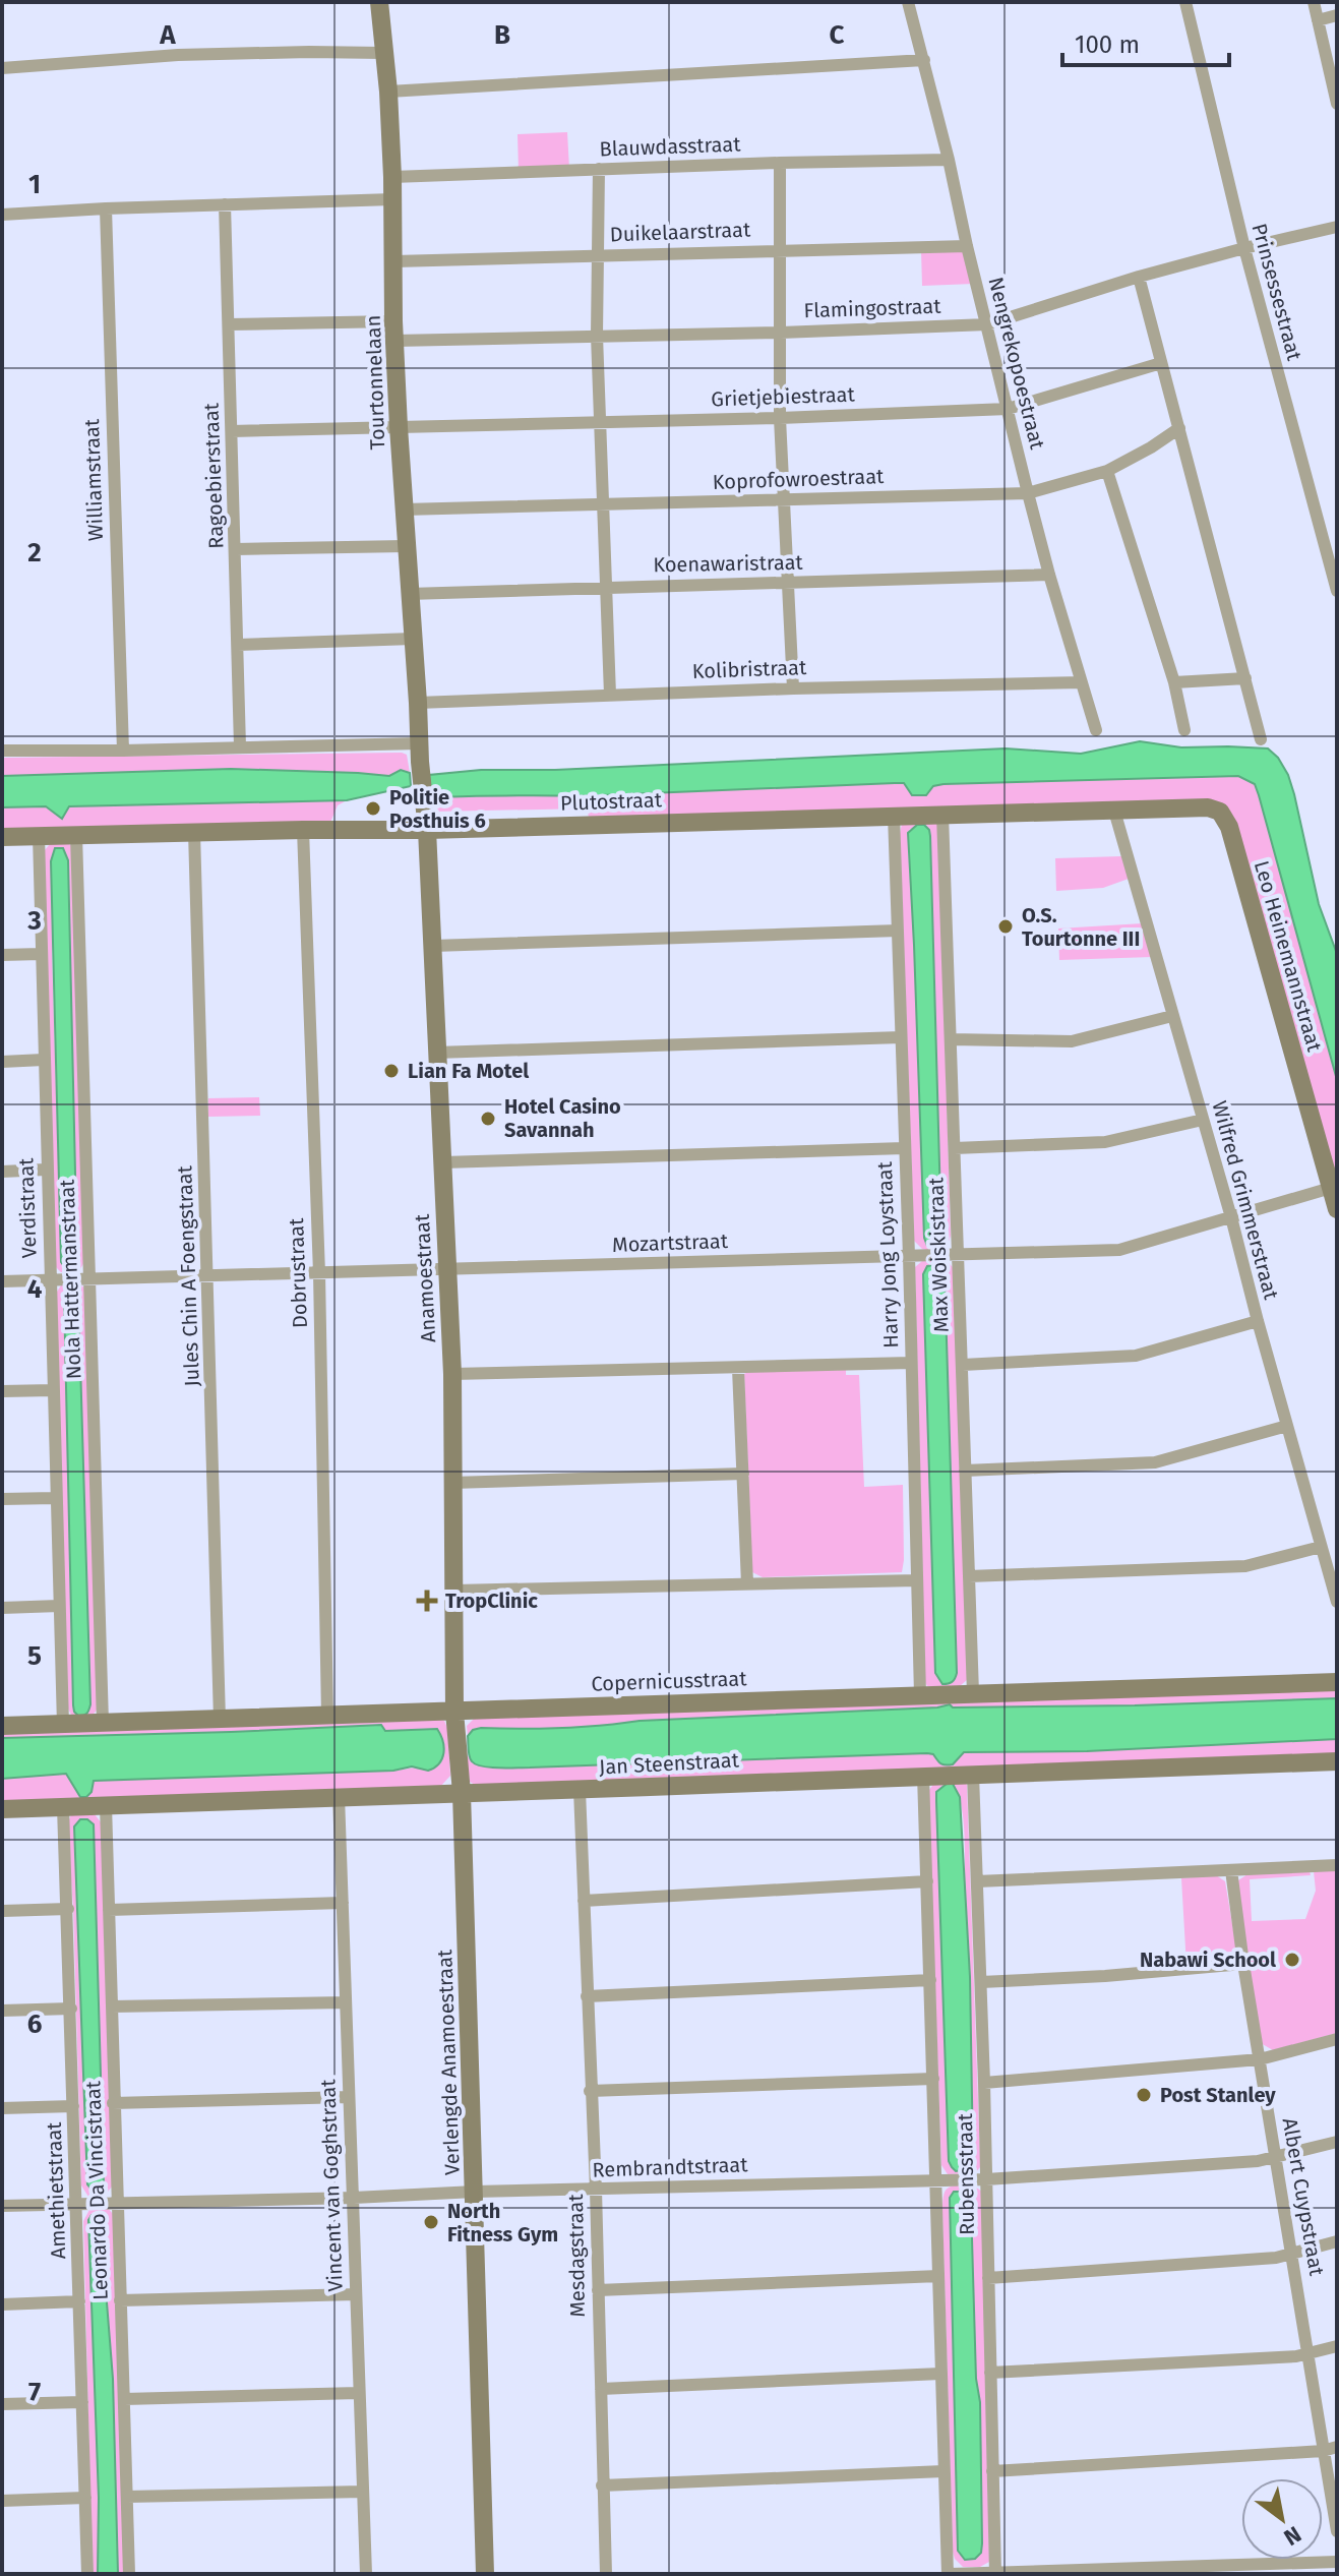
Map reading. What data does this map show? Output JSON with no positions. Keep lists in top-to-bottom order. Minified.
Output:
{"streets":{"street":["Blauwdasstraat","Duikelaarstraat","Prinsessestraat","Flamingostraat","Nengrekopoestraat","Tourtonnelaan","Grietjebiestraat","Ragoebierstraat","Koprofowroestraat","Williamstraat","Koenawaristraat","Kolibristraat","Plutostraat","Leo Heinemannstraat","Wilfred Grimmerstraat","Verdistraat","Mozartstraat","Harry Jong Loystraat","Max Woiskistraat","Dobrustraat","Jules Chin A Foengstraat","Anamoestraat","Nola Hattermanstraat","Copernicusstraat","Jan Steenstraat","Verlengde Anamoestraat","Rembrandtstraat","Rubensstraat","Vincent van Goghstraat","Amethietstraat","Leonardo Da Vincistraat","Albert Cuypstraat","Mesdagstraat"]},"crossings":[["Blauwdasstraat","Nengrekopoestraat"],["Blauwdasstraat","Tourtonnelaan"],["Duikelaarstraat","Nengrekopoestraat"],["Duikelaarstraat","Tourtonnelaan"],["Prinsessestraat","Flamingostraat"],["Flamingostraat","Nengrekopoestraat"],["Flamingostraat","Tourtonnelaan"],["Flamingostraat","Ragoebierstraat"],["Nengrekopoestraat","Grietjebiestraat"],["Nengrekopoestraat","Koprofowroestraat"],["Nengrekopoestraat","Koenawaristraat"],["Nengrekopoestraat","Kolibristraat"],["Tourtonnelaan","Grietjebiestraat"],["Tourtonnelaan","Koprofowroestraat"],["Tourtonnelaan","Koenawaristraat"],["Tourtonnelaan","Kolibristraat"],["Tourtonnelaan","Anamoestraat"],["Grietjebiestraat","Ragoebierstraat"],["Plutostraat","Leo Heinemannstraat"],["Plutostraat","Wilfred Grimmerstraat"],["Plutostraat","Verdistraat"],["Plutostraat","Harry Jong Loystraat"],["Plutostraat","Max Woiskistraat"],["Plutostraat","Dobrustraat"],["Plutostraat","Jules Chin A Foengstraat"],["Plutostraat","Anamoestraat"],["Plutostraat","Nola Hattermanstraat"],["Leo Heinemannstraat","Mozartstraat"],["Wilfred Grimmerstraat","Mozartstraat"],["Verdistraat","Mozartstraat"],["Verdistraat","Copernicusstraat"],["Mozartstraat","Harry Jong Loystraat"],["Mozartstraat","Max Woiskistraat"],["Mozartstraat","Dobrustraat"],["Mozartstraat","Jules Chin A Foengstraat"],["Mozartstraat","Anamoestraat"],["Mozartstraat","Nola Hattermanstraat"],["Harry Jong Loystraat","Copernicusstraat"],["Max Woiskistraat","Copernicusstraat"],["Dobrustraat","Copernicusstraat"],["Jules Chin A Foengstraat","Copernicusstraat"],["Anamoestraat","Copernicusstraat"],["Anamoestraat","Jan Steenstraat"],["Anamoestraat","Verlengde Anamoestraat"],["Nola Hattermanstraat","Copernicusstraat"],["Jan Steenstraat","Verlengde Anamoestraat"],["Jan Steenstraat","Rubensstraat"],["Jan Steenstraat","Vincent van Goghstraat"],["Jan Steenstraat","Amethietstraat"],["Jan Steenstraat","Leonardo Da Vincistraat"],["Jan Steenstraat","Mesdagstraat"],["Verlengde Anamoestraat","Rembrandtstraat"],["Rembrandtstraat","Rubensstraat"],["Rembrandtstraat","Vincent van Goghstraat"],["Rembrandtstraat","Amethietstraat"],["Rembrandtstraat","Leonardo Da Vincistraat"],["Rembrandtstraat","Albert Cuypstraat"],["Rembrandtstraat","Mesdagstraat"]],"places":{"other":["Politie Posthuis 6","O.S. Tourtonne III","Lian Fa Motel","Hotel Casino Savannah","Nabawi School","Post Stanley","North Fitness Gym"],"health":["TropClinic"]},"scale_bar":"100 m","north":"bottom right","grid":{"columns":["A","B","C"],"rows":["1","2","3","4","5","6","7"]}}
